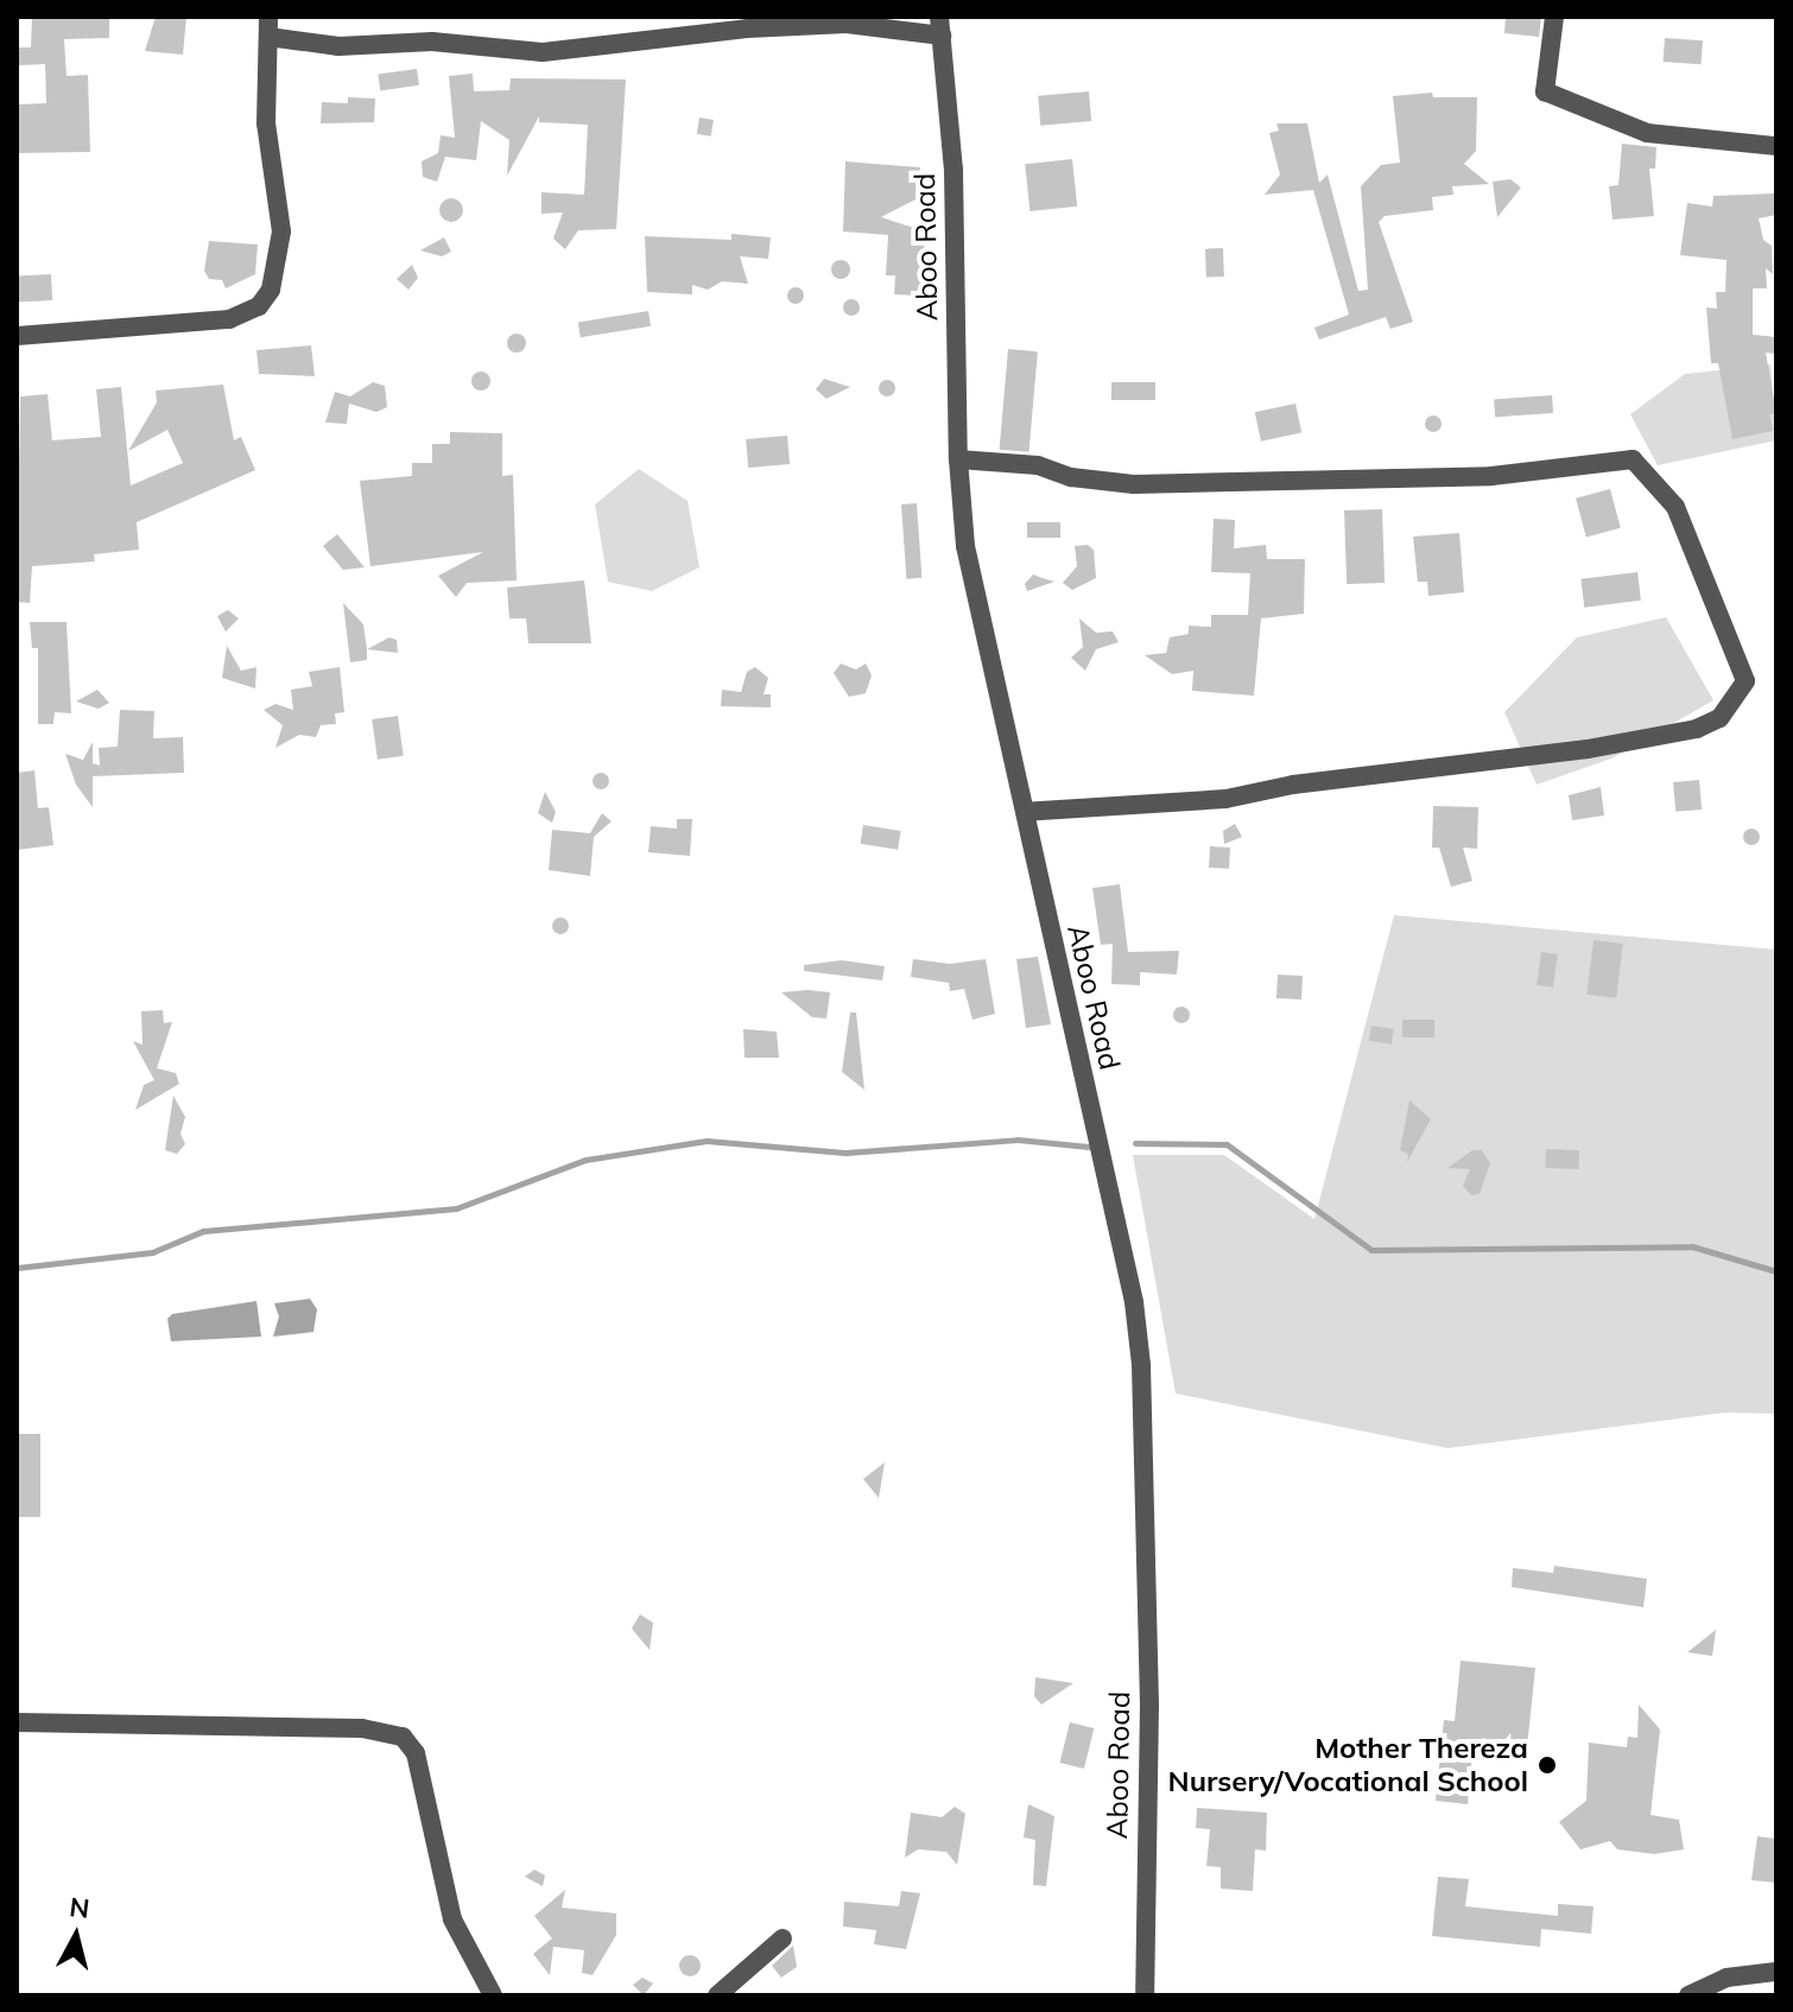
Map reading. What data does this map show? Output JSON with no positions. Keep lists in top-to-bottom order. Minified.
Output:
{"streets":{"street":["Aboo Road"]},"places":["Mother Thereza Nursery/Vocational School"],"north":"top"}
